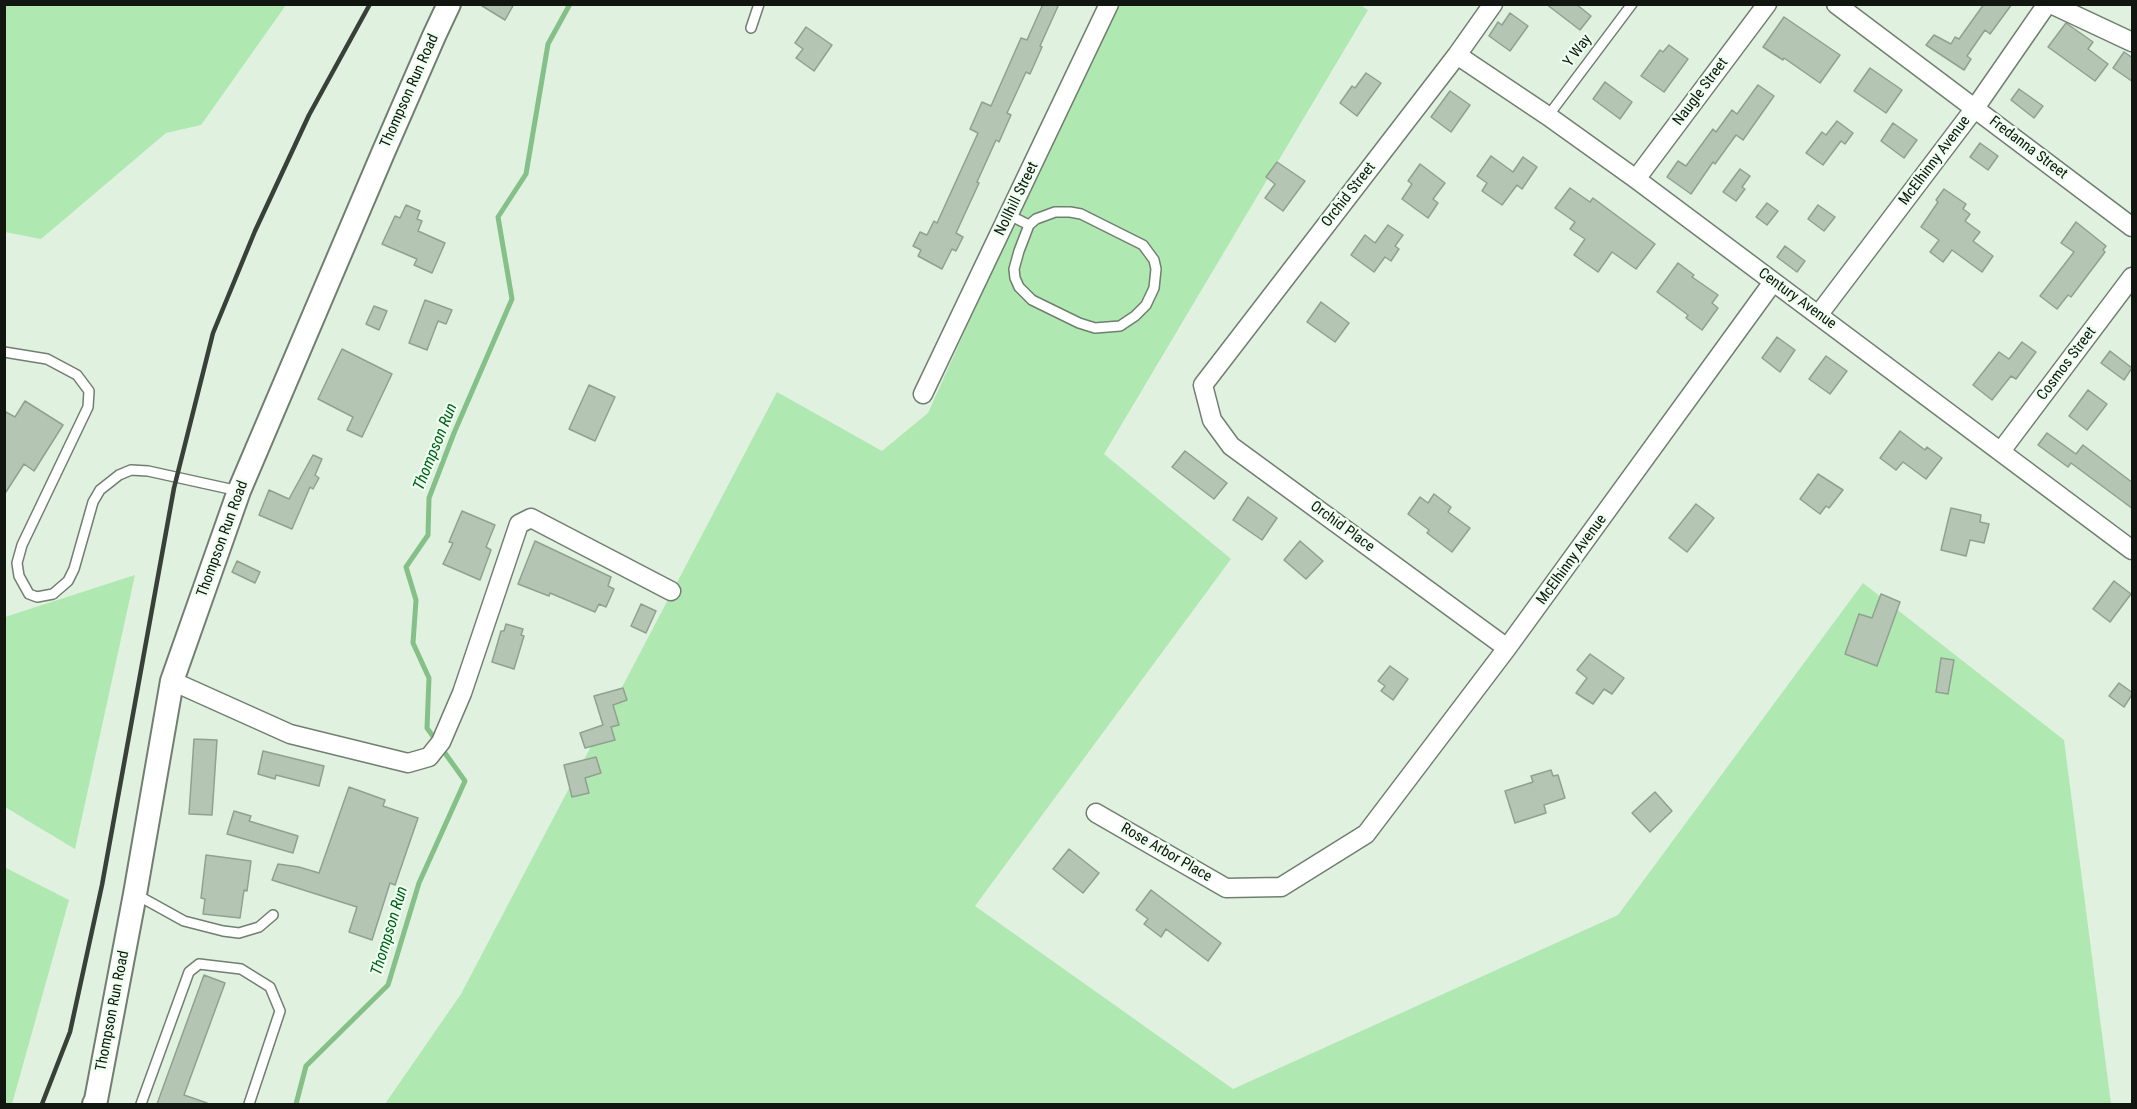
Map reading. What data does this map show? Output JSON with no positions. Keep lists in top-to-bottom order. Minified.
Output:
{"streets":{"street":["Thompson Run Road","Naugle Street","Fredanna Street","McElhinny Avenue","Orchid Street","Nollhill Street","Century Avenue","Cosmos Street","Orchid Place","Rose Arbor Place"],"lane":["Y Way"]},"crossings":[["Y Way","Century Avenue"],["Naugle Street","Century Avenue"],["Fredanna Street","McElhinny Avenue"],["McElhinny Avenue","Century Avenue"],["McElhinny Avenue","Orchid Place"],["McElhinny Avenue","Rose Arbor Place"],["Orchid Street","Century Avenue"],["Orchid Street","Orchid Place"],["Century Avenue","Cosmos Street"]],"water":["Thompson Run"]}
